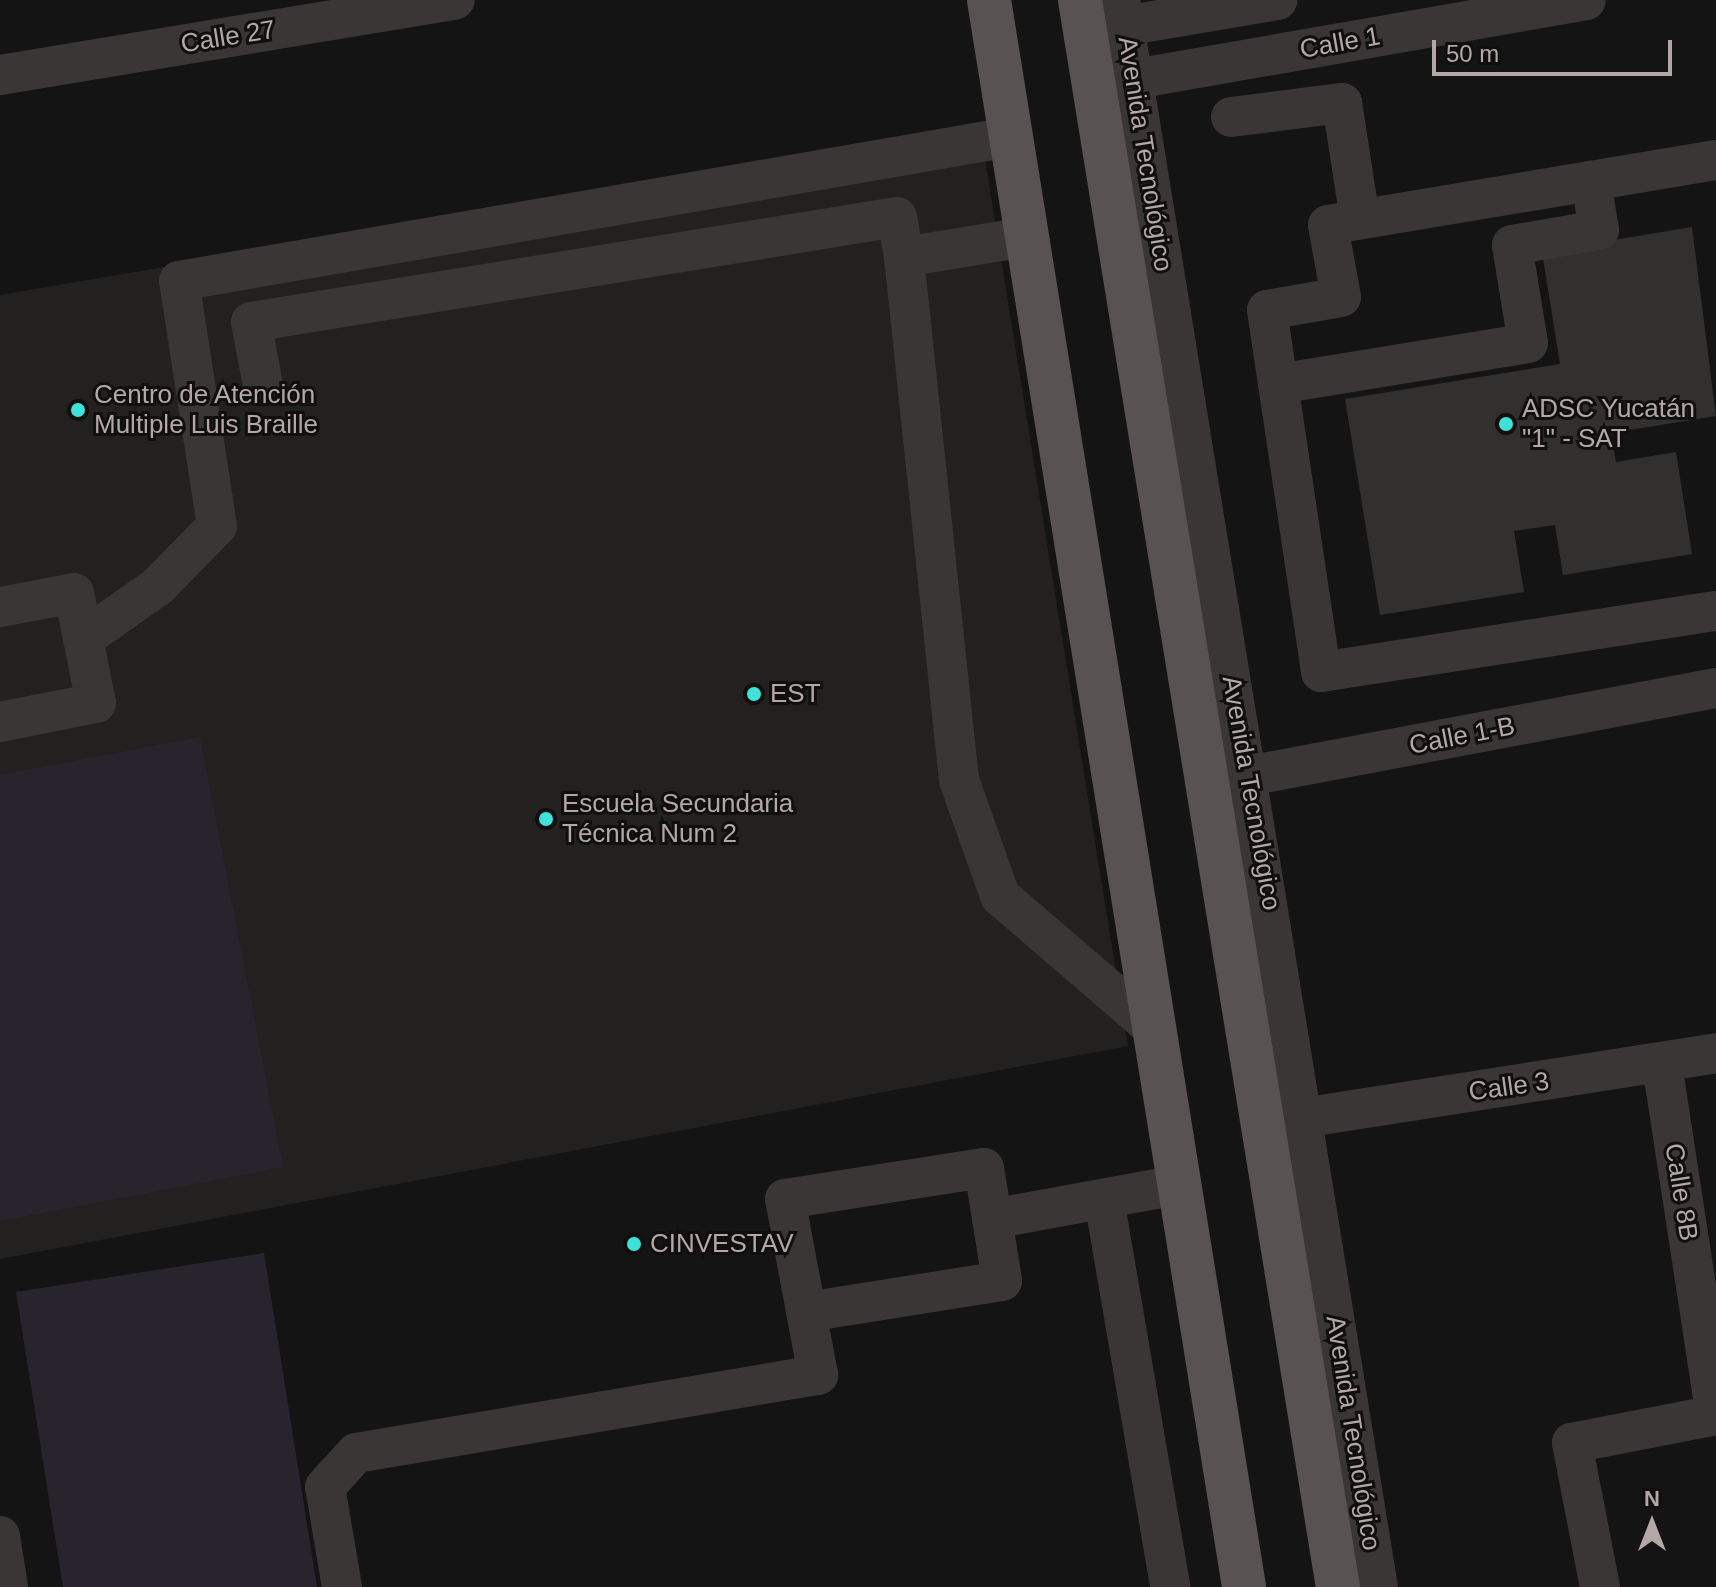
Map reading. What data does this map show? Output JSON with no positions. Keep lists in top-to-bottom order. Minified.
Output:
{"streets":{"main road":["Avenida Tecnológico"],"street":["Calle 27","Calle 1","Calle 1-B","Calle 3","Calle 8B"]},"crossings":[["Calle 1","Avenida Tecnológico"],["Avenida Tecnológico","Calle 1-B"],["Avenida Tecnológico","Calle 3"],["Calle 3","Calle 8B"]],"places":["Centro de Atención Multiple Luis Braille","ADSC Yucatán \"1\" - SAT","EST","Escuela Secundaria Técnica Num 2","CINVESTAV"],"scale_bar":"50 m","north":"top"}
